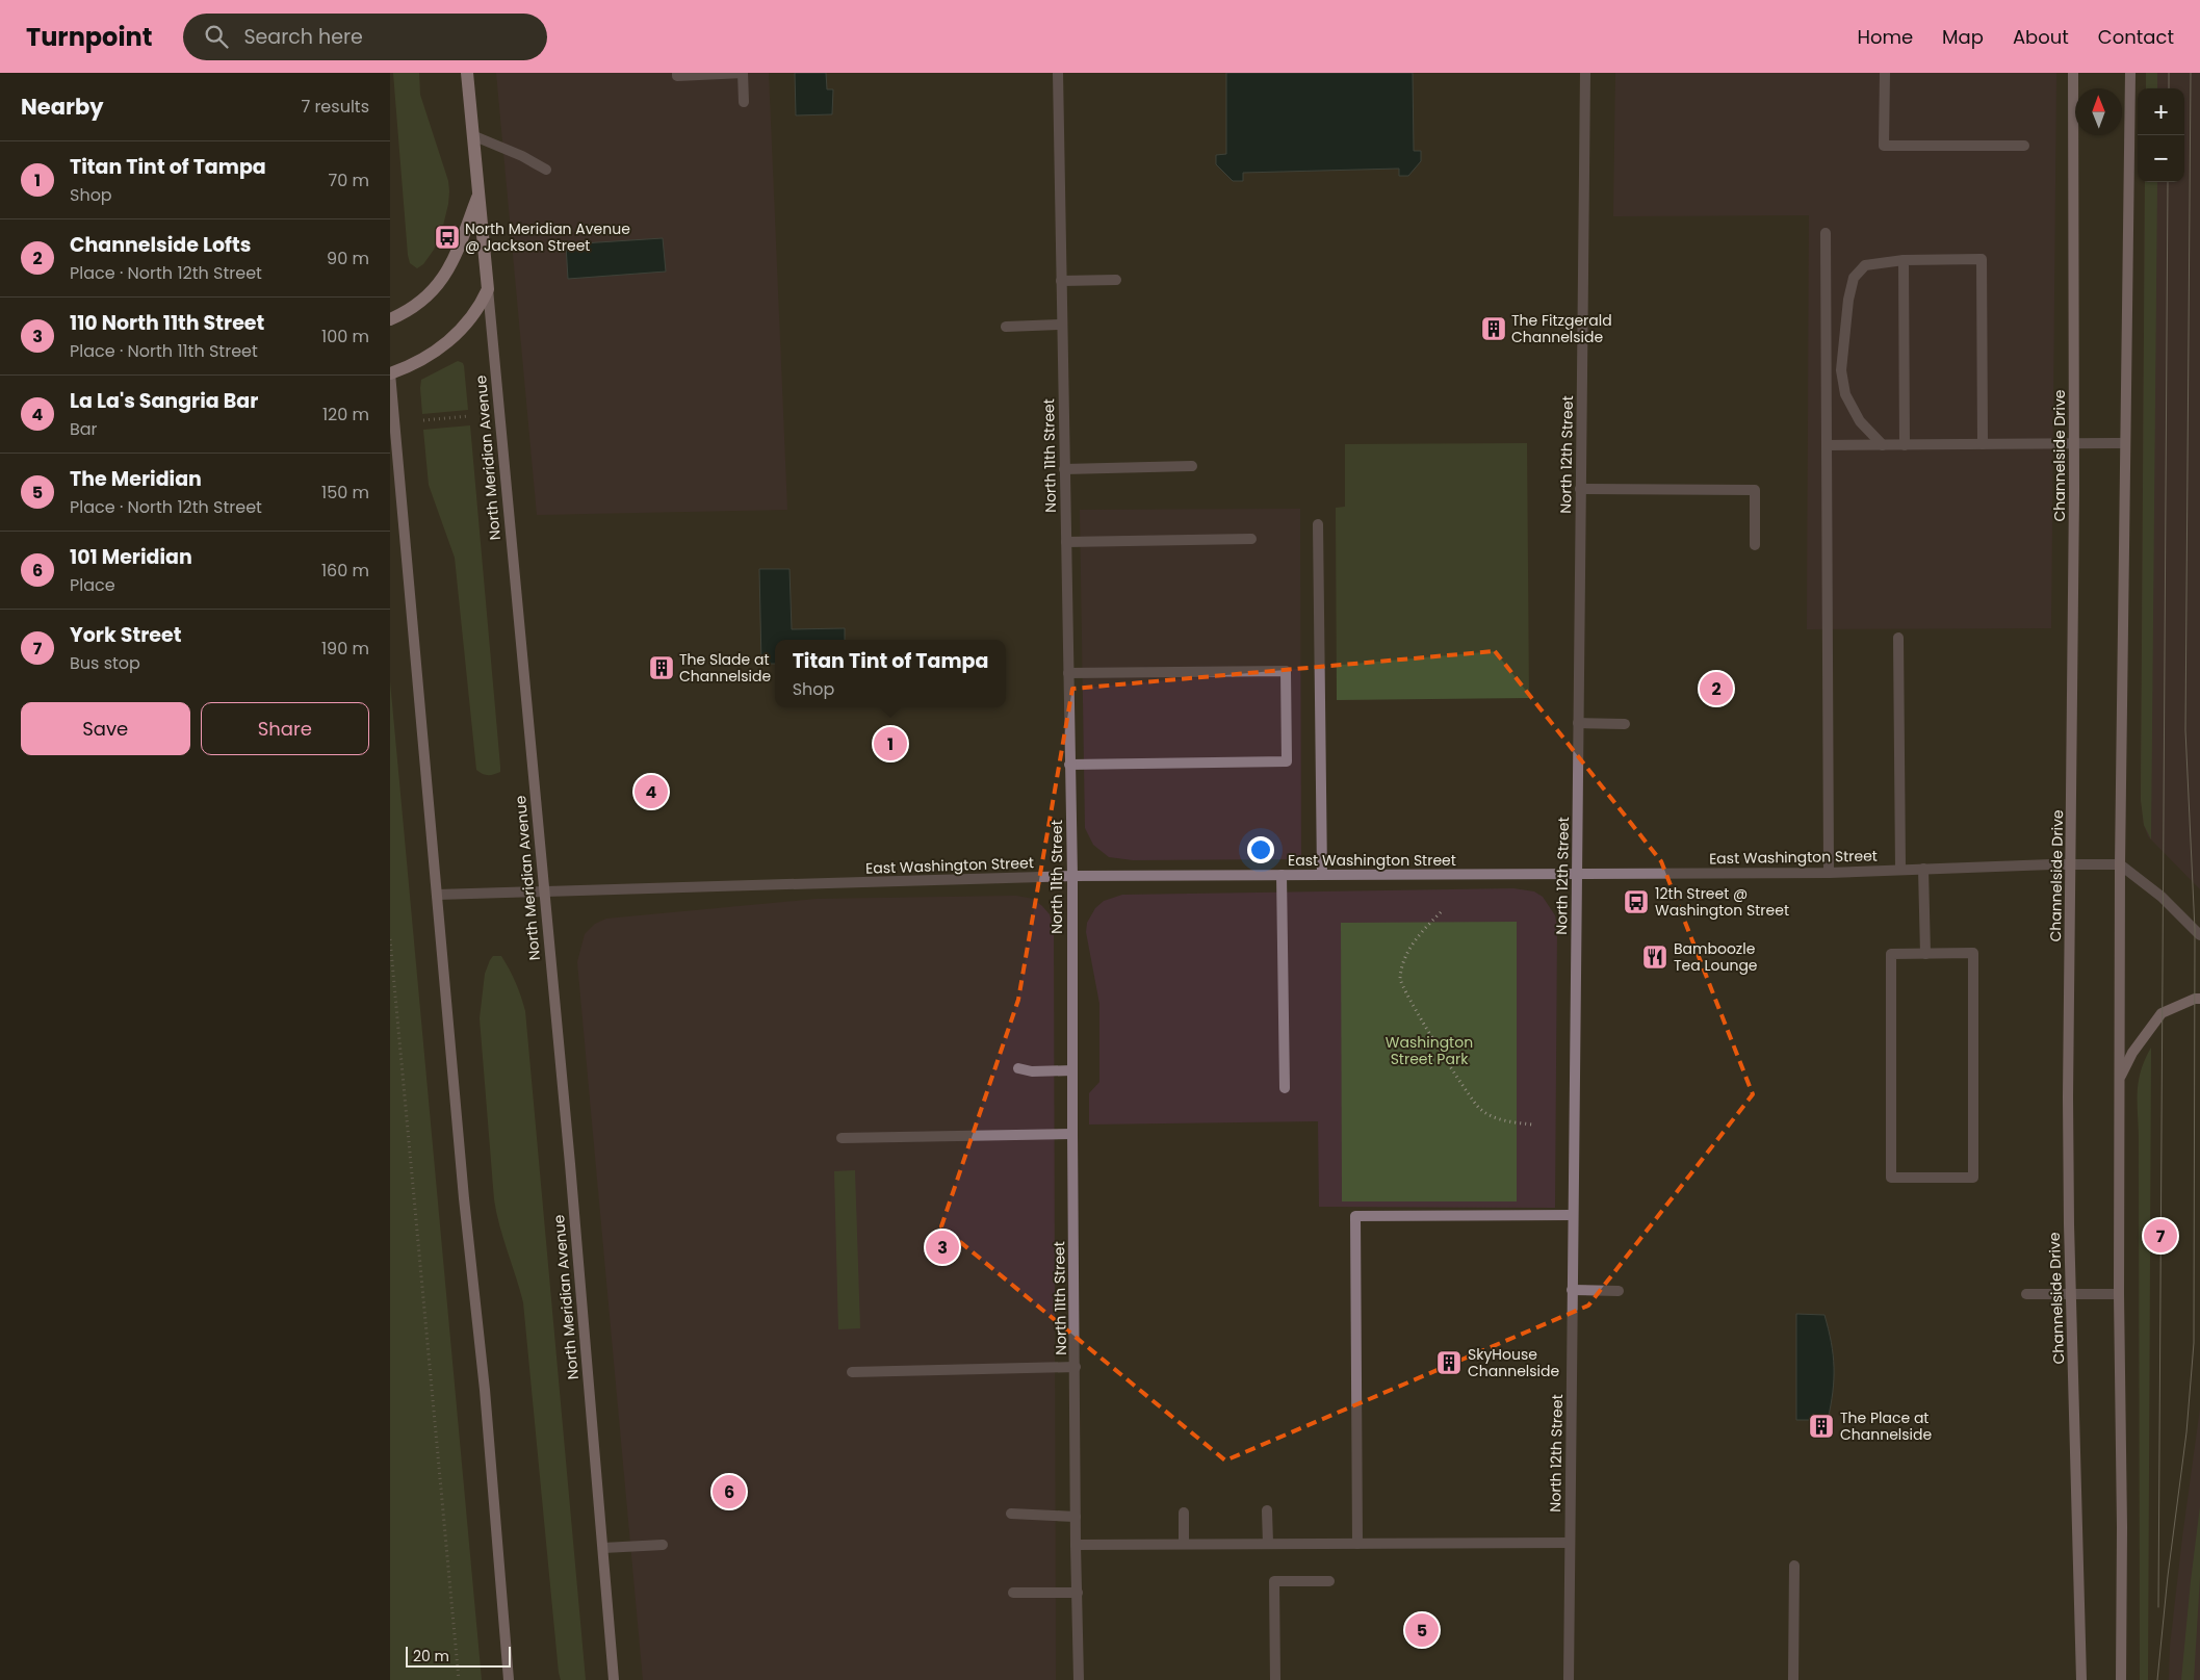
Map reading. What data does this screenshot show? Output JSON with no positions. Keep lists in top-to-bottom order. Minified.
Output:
{"streets":{"main road":["Channelside Drive","North Meridian Avenue"],"street":["North 12th Street","North 11th Street","East Washington Street"]},"crossings":[["North 12th Street","East Washington Street"],["North 11th Street","East Washington Street"],["Channelside Drive","East Washington Street"],["North Meridian Avenue","East Washington Street"]],"parks":["Washington Street Park"],"places":{"bus stop":["North Meridian Avenue @ Jackson Street","12th Street @ Washington Street"],"building":["The Fitzgerald Channelside","The Slade at Channelside","SkyHouse Channelside","The Place at Channelside"],"restaurant":["Bamboozle Tea Lounge"]},"scale_bar":"20 m","north":"top","page":{"header":"Turnpoint","search":"Search here","nav":["Home","Map","About","Contact"],"heading":["Nearby","7 results"],"map_buttons":["+","−"],"list":[{"mark":"1","name":"Titan Tint of Tampa","note":"Shop","value":"70 m"},{"mark":"2","name":"Channelside Lofts","note":"Place · North 12th Street","value":"90 m"},{"mark":"3","name":"110 North 11th Street","note":"Place · North 11th Street","value":"100 m"},{"mark":"4","name":"La La's Sangria Bar","note":"Bar","value":"120 m"},{"mark":"5","name":"The Meridian","note":"Place · North 12th Street","value":"150 m"},{"mark":"6","name":"101 Meridian","note":"Place","value":"160 m"},{"mark":"7","name":"York Street","note":"Bus stop","value":"190 m"}],"popup":["Titan Tint of Tampa","Shop"],"pins":["2","1","4","7","3","6","5"],"buttons":["Save","Share"],"scale":"20 m"}}
